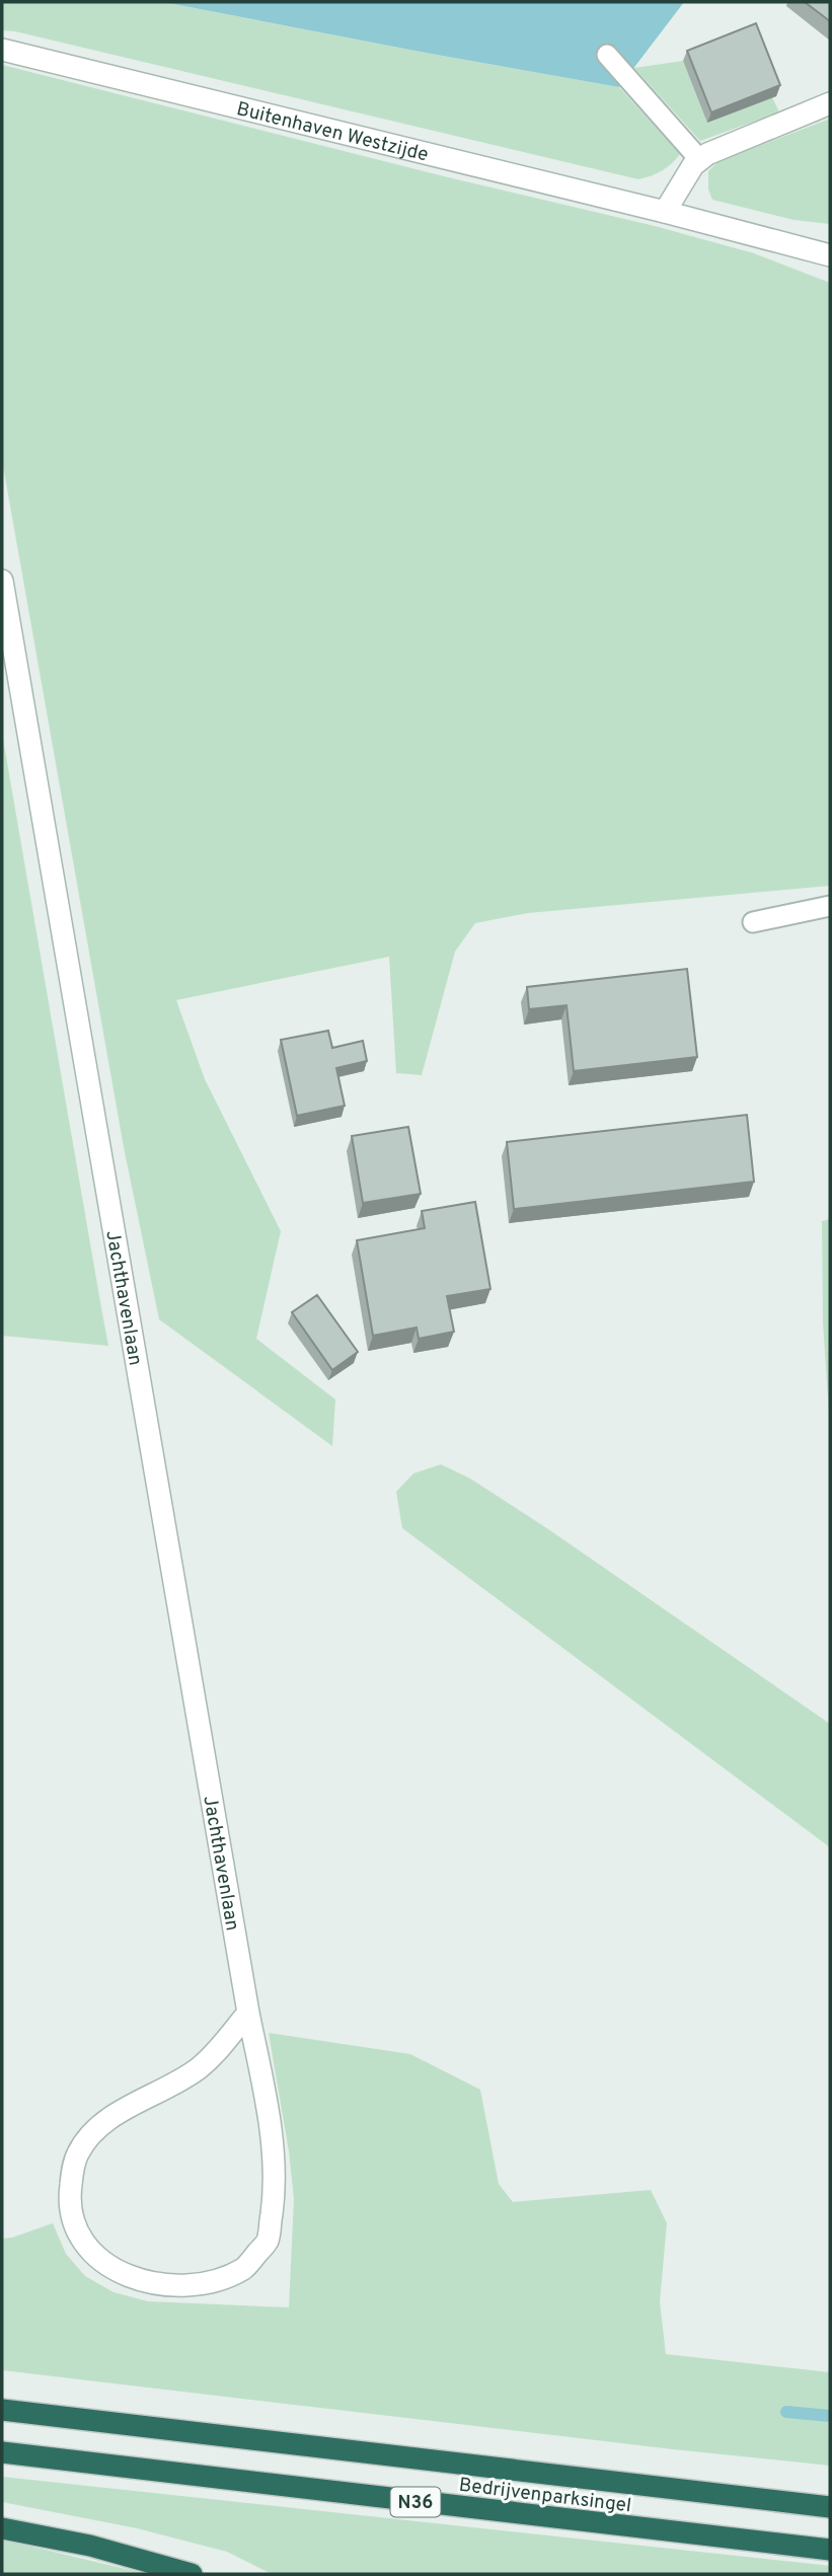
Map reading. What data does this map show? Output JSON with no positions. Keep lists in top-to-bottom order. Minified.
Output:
{"streets":{"highway":["Bedrijvenparksingel","N36"],"street":["Buitenhaven Westzijde","Jachthavenlaan"]}}
